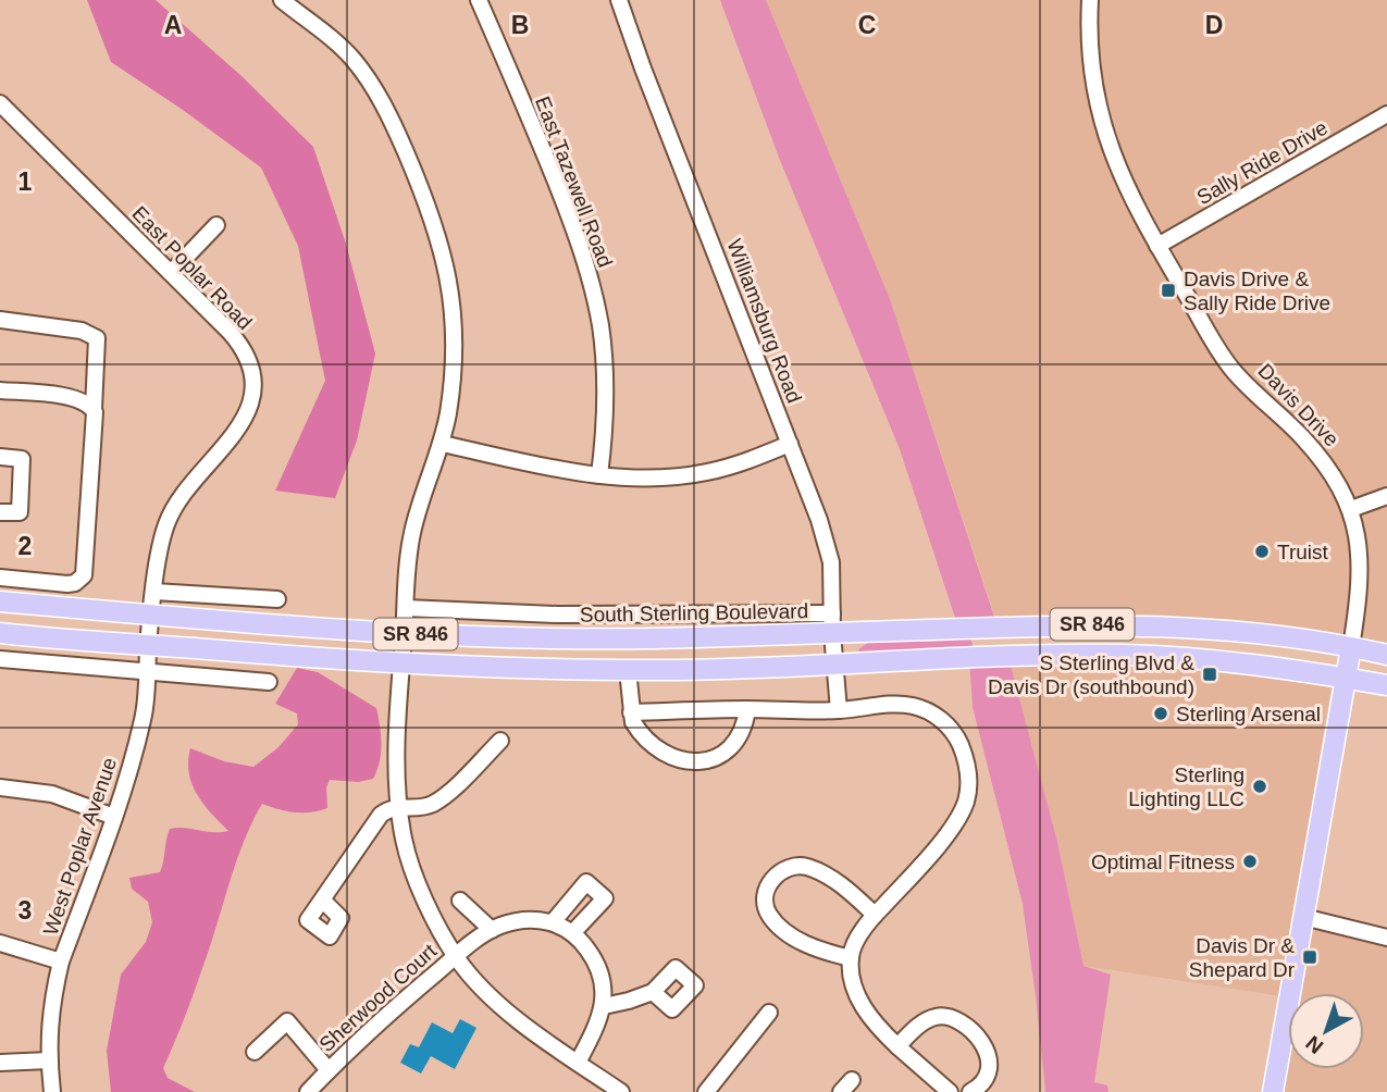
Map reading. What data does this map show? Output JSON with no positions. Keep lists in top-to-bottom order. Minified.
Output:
{"streets":{"main road":["Davis Drive","South Sterling Boulevard","SR 846"],"street":["Sally Ride Drive","East Tazewell Road","East Poplar Road","Williamsburg Road","West Poplar Avenue","Sherwood Court"]},"crossings":[["Sally Ride Drive","Davis Drive"],["East Poplar Road","South Sterling Boulevard"],["East Poplar Road","West Poplar Avenue"],["Williamsburg Road","South Sterling Boulevard"],["Williamsburg Road","SR 846"],["Davis Drive","South Sterling Boulevard"],["Davis Drive","SR 846"],["South Sterling Boulevard","West Poplar Avenue"],["SR 846","West Poplar Avenue"]],"places":{"transit":["Davis Drive & Sally Ride Drive","S Sterling Blvd & Davis Dr (southbound)","Davis Dr & Shepard Dr"],"other":["Truist","Sterling Arsenal","Sterling Lighting LLC","Optimal Fitness"]},"north":"bottom left","grid":{"columns":["A","B","C","D"],"rows":["1","2","3"]}}
